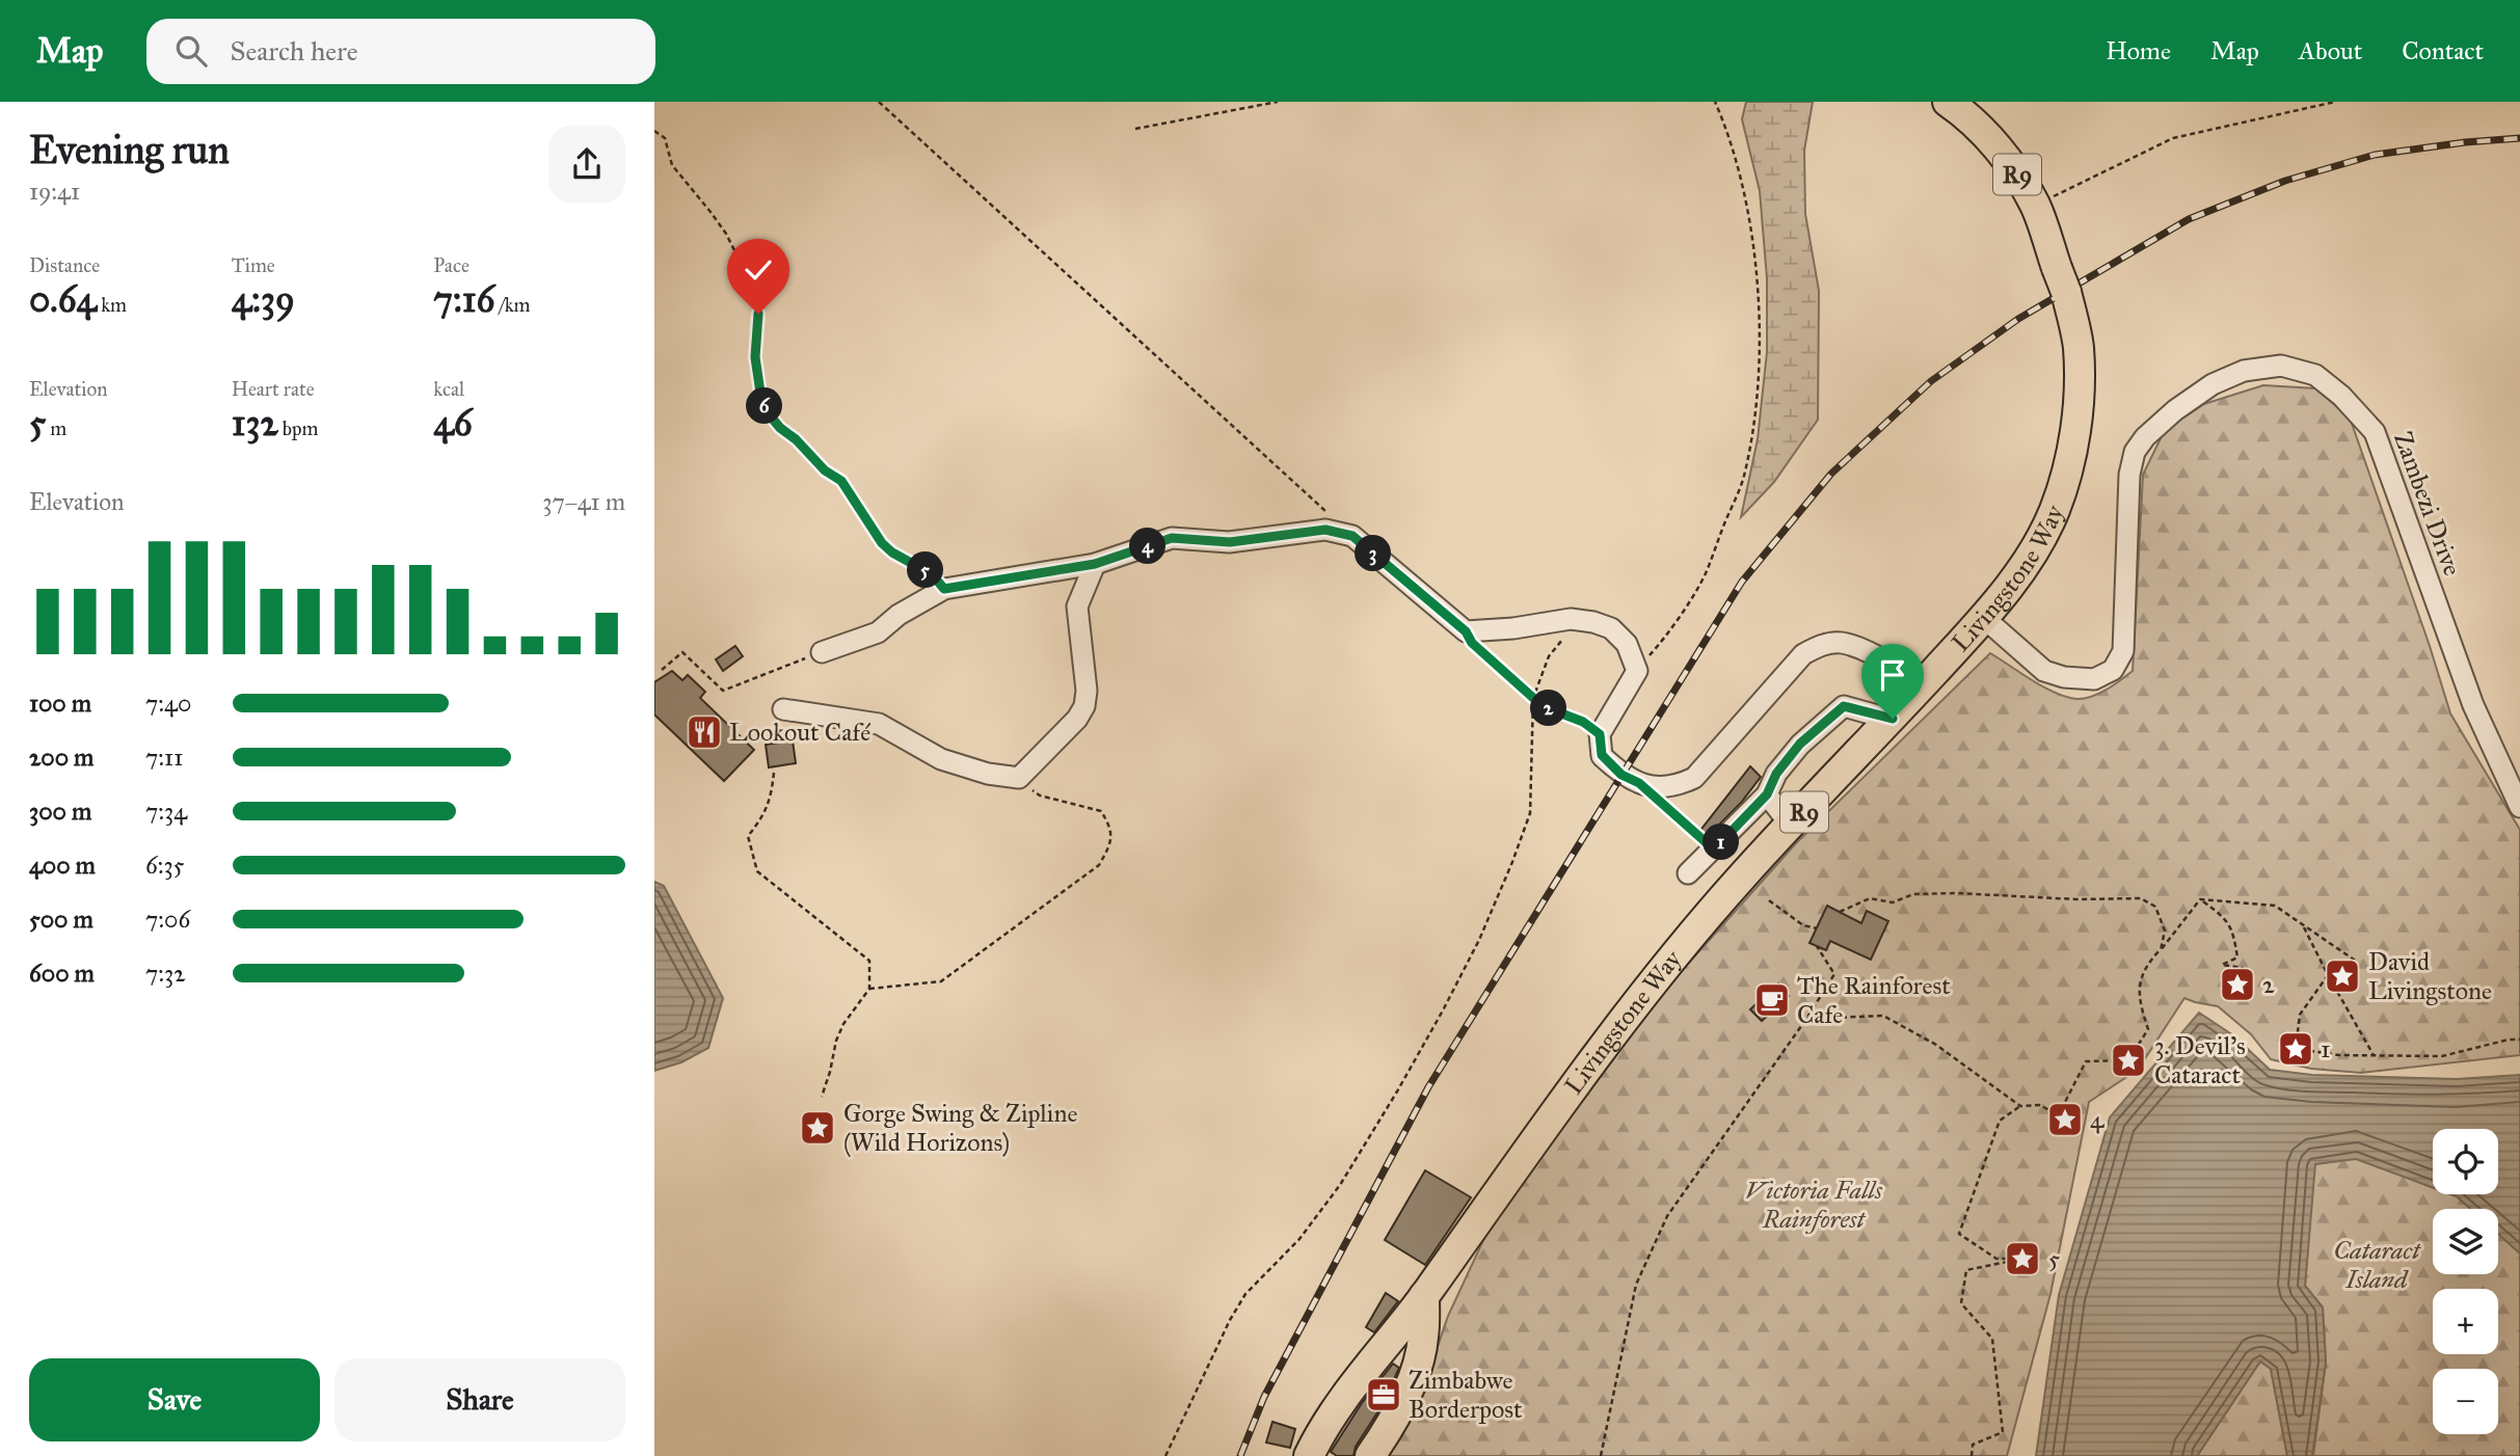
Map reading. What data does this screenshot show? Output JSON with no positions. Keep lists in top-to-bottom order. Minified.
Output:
{"streets":{"highway":["R9","Livingstone Way"],"street":["Zambezi Drive"]},"crossings":[["Zambezi Drive","Livingstone Way"]],"parks":["Victoria Falls Rainforest","Cataract Island"],"places":{"restaurant":["Lookout Café"],"place":["David Livingstone","2","1","3. Devil's Cataract","4","Gorge Swing & Zipline (Wild Horizons)","5"],"cafe":["The Rainforest Cafe"],"office":["Zimbabwe Borderpost"]},"page":{"header":"Map","search":"Search here","nav":["Home","Map","About","Contact"],"heading":["Evening run","19:41"],"stats":[["Distance","0.64 km"],["Time","4:39"],["Pace","7:16 /km"],["Elevation","5 m"],["Heart rate","132 bpm"],["kcal","46"]],"pins":["6","4","3","5","2","1"],"chart":["Elevation","37–41 m"],"list":[{"name":"100 m","note":"7:40"},{"name":"200 m","note":"7:11"},{"name":"300 m","note":"7:34"},{"name":"400 m","note":"6:35"},{"name":"500 m","note":"7:06"},{"name":"600 m","note":"7:32"}],"map_buttons":["+","−"],"buttons":["Save","Share"]}}
